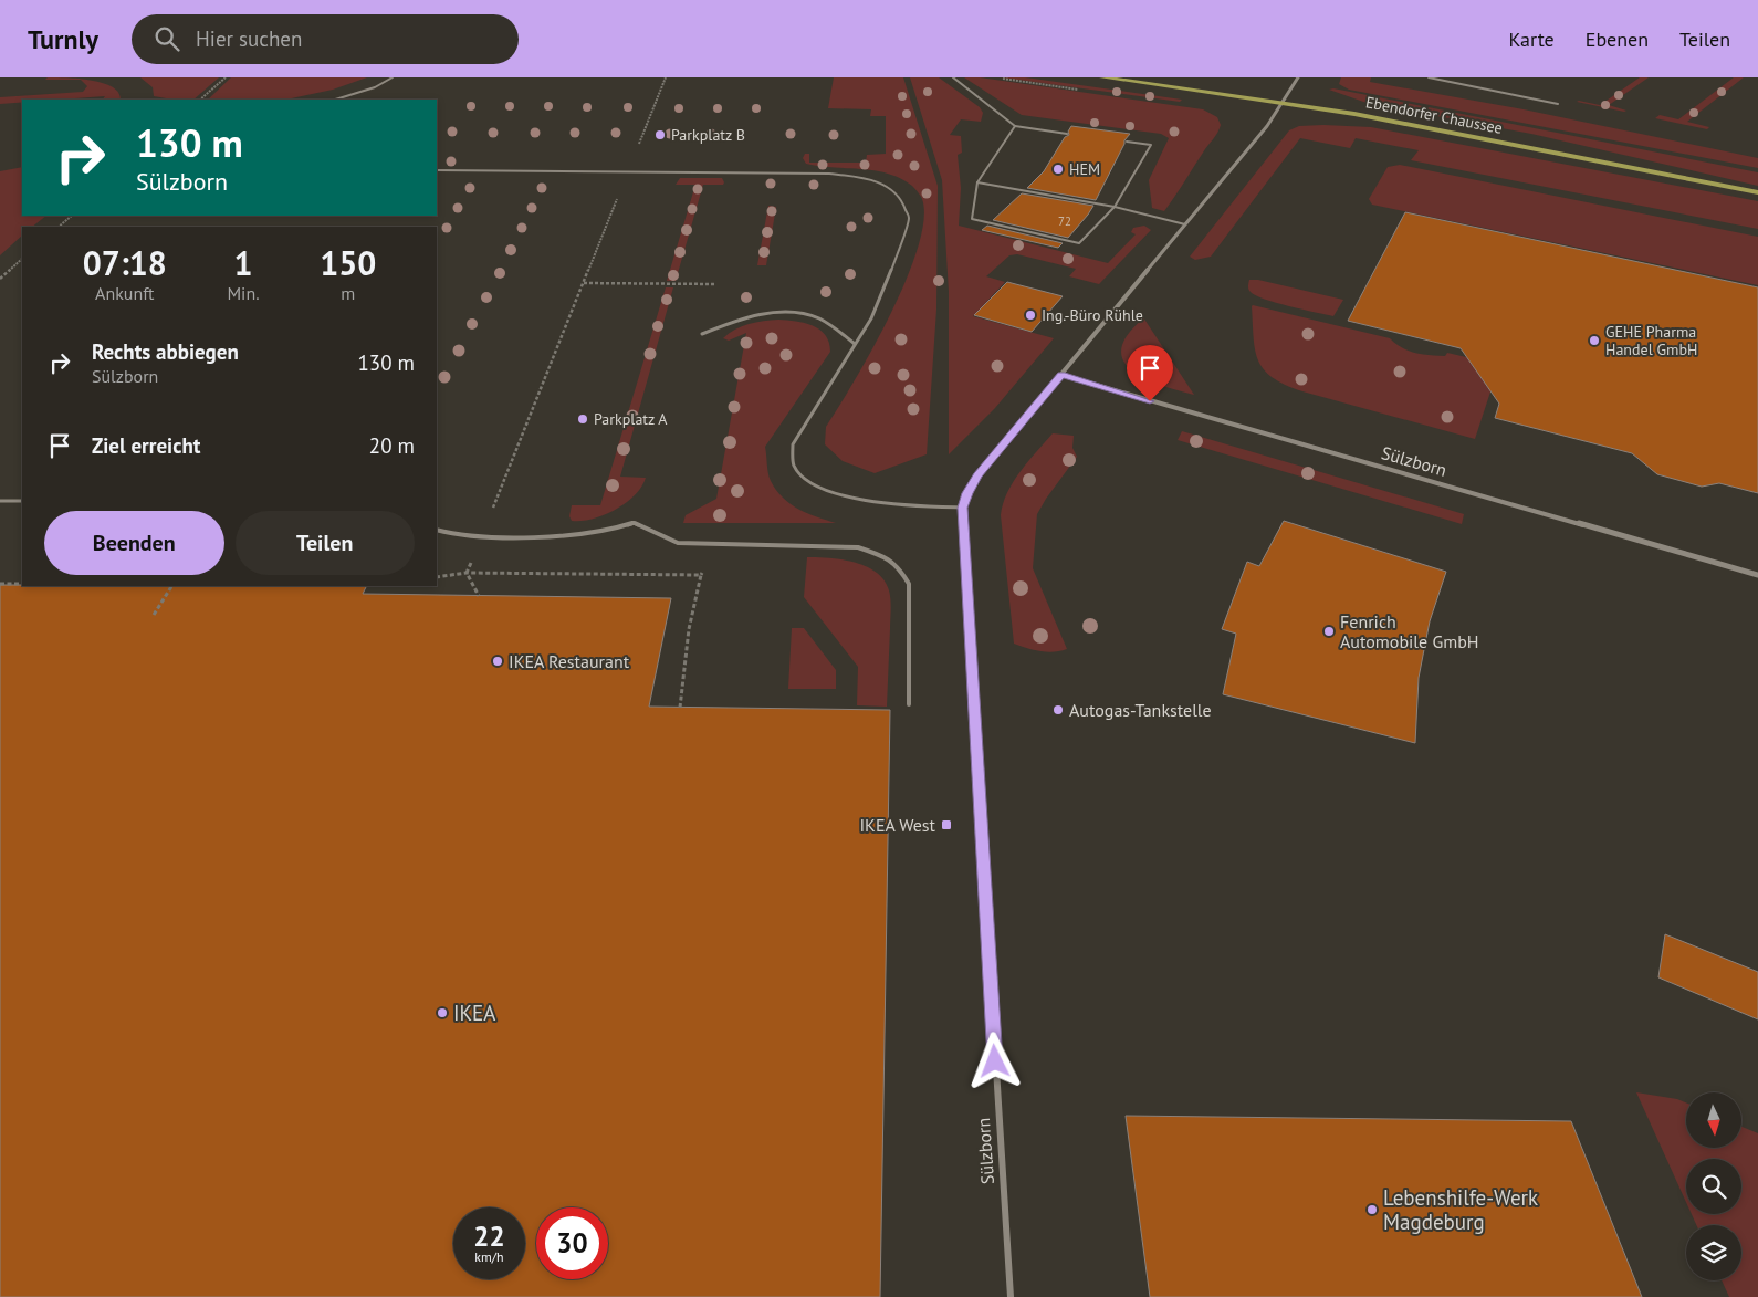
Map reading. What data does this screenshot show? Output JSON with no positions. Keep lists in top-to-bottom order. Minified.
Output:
{"streets":{"main road":["Ebendorfer Chaussee"],"street":["Sülzborn"]},"crossings":[["Ebendorfer Chaussee","Sülzborn"]],"places":{"other":["Parkplatz B","HEM","Ing.-Büro Rühle","GEHE Pharma Handel GmbH","Parkplatz A","Fenrich Automobile GmbH","IKEA Restaurant","Autogas-Tankstelle","IKEA","Lebenshilfe-Werk Magdeburg"],"transit":["IKEA West"]},"house_numbers":["72"],"north":"bottom","page":{"header":"Turnly","search":"Hier suchen","nav":["Karte","Ebenen","Teilen"],"turn":["130 m","Sülzborn"],"eta":["07:18","Ankunft","1","Min.","150","m"],"list":[{"name":"Rechts abbiegen","note":"Sülzborn","value":"130 m"},{"name":"Ziel erreicht","value":"20 m"}],"buttons":["Beenden","Teilen"],"speed":"22 km/h","limit":"30"}}
